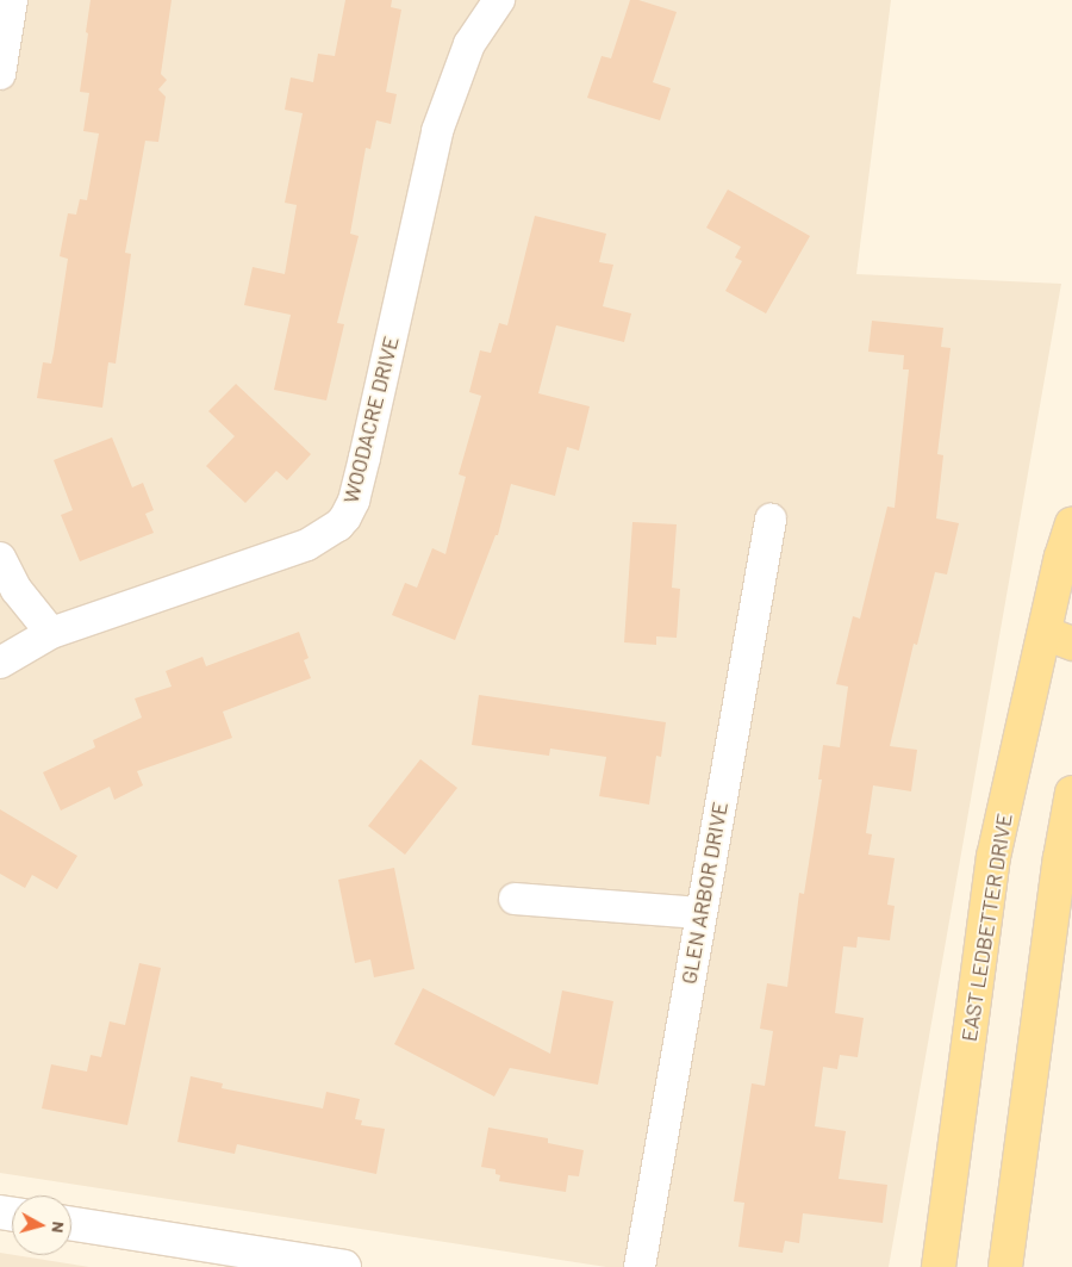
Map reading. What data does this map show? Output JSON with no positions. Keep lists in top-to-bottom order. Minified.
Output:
{"streets":{"main road":["EAST LEDBETTER DRIVE"],"street":["WOODACRE DRIVE","GLEN ARBOR DRIVE"]},"north":"right"}
